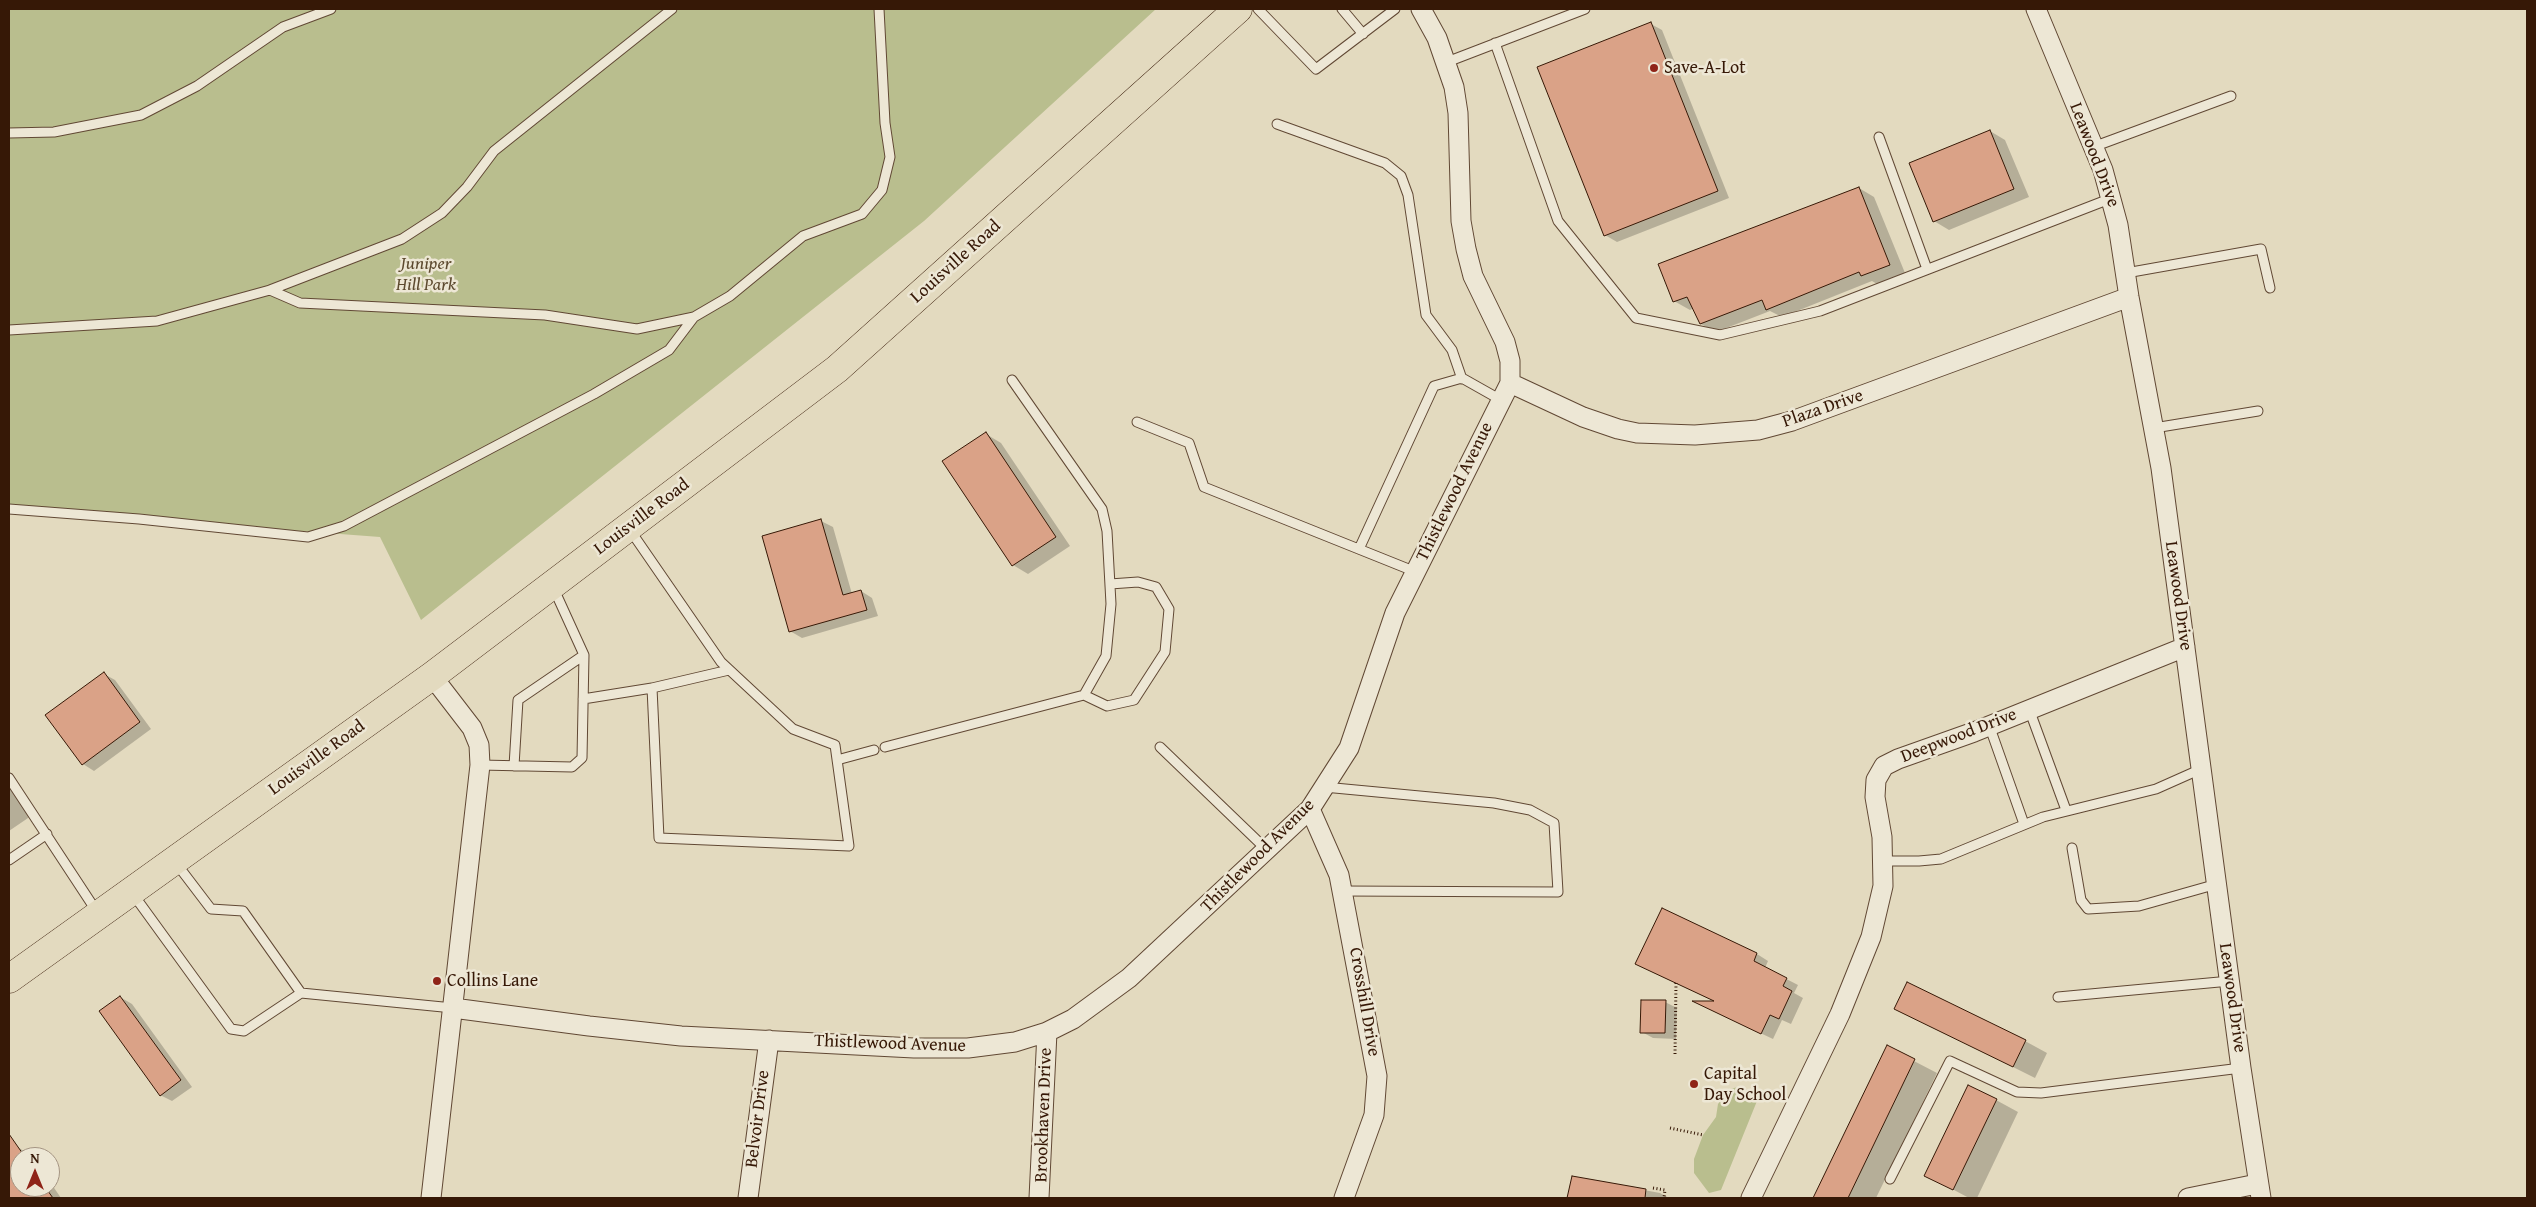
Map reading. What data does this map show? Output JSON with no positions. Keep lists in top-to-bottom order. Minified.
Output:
{"streets":{"main road":["Louisville Road"],"street":["Leawood Drive","Plaza Drive","Thistlewood Avenue","Deepwood Drive","Crosshill Drive","Brookhaven Drive","Belvoir Drive"]},"crossings":[["Leawood Drive","Plaza Drive"],["Leawood Drive","Deepwood Drive"],["Plaza Drive","Thistlewood Avenue"],["Thistlewood Avenue","Crosshill Drive"],["Thistlewood Avenue","Brookhaven Drive"],["Thistlewood Avenue","Belvoir Drive"]],"parks":["Juniper Hill Park"],"places":["Save-A-Lot","Collins Lane","Capital Day School"],"north":"top"}
